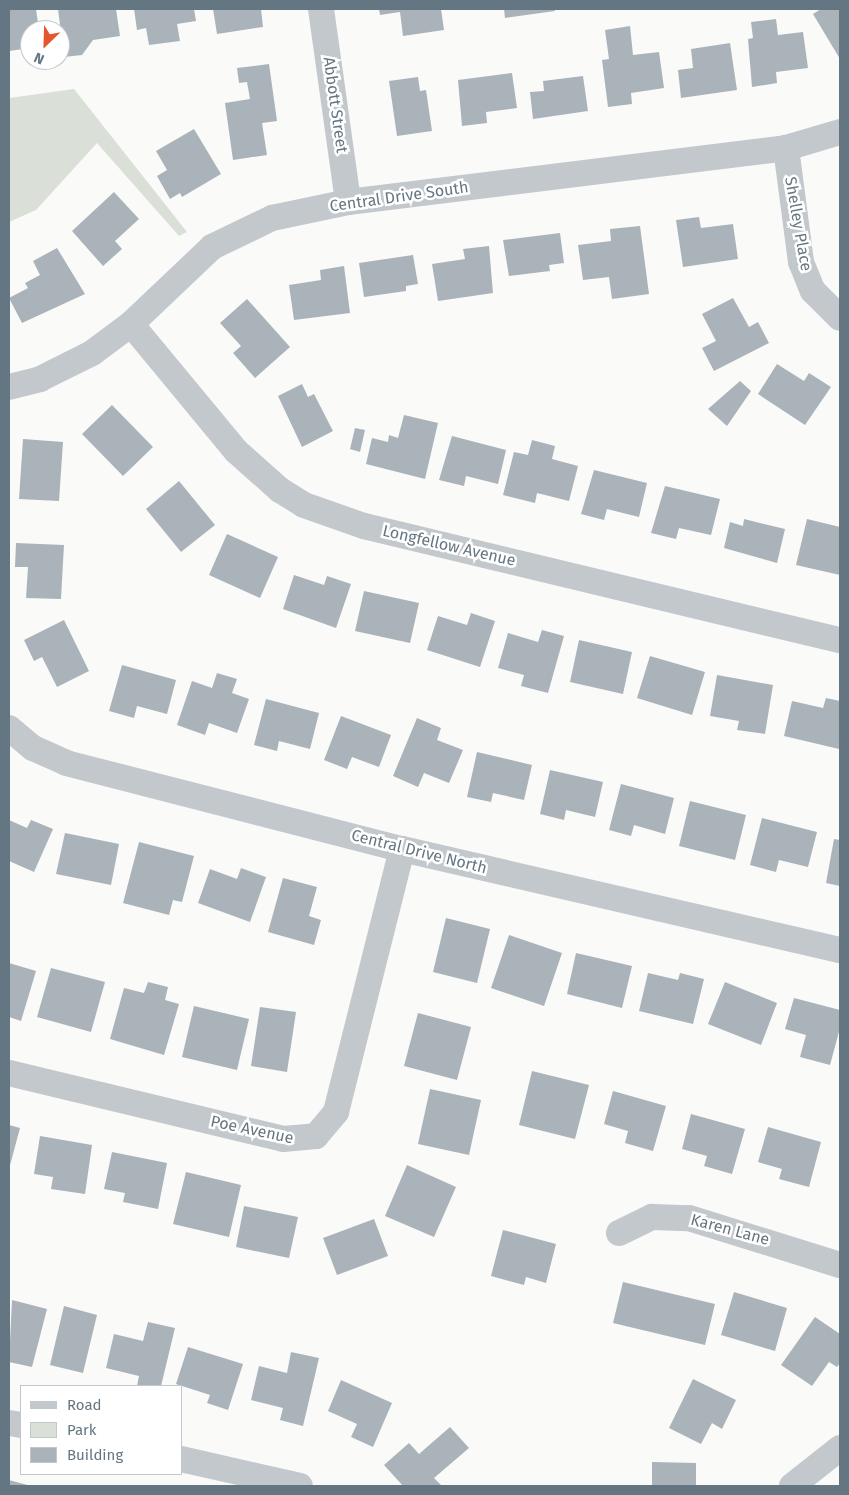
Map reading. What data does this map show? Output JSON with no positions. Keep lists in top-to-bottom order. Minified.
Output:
{"streets":{"street":["Abbott Street","Central Drive South","Shelley Place","Longfellow Avenue","Central Drive North","Poe Avenue","Karen Lane"]},"crossings":[["Abbott Street","Central Drive South"],["Central Drive South","Shelley Place"],["Central Drive South","Longfellow Avenue"],["Central Drive North","Poe Avenue"]],"legend":["Road","Park","Building"],"north":"bottom left"}
